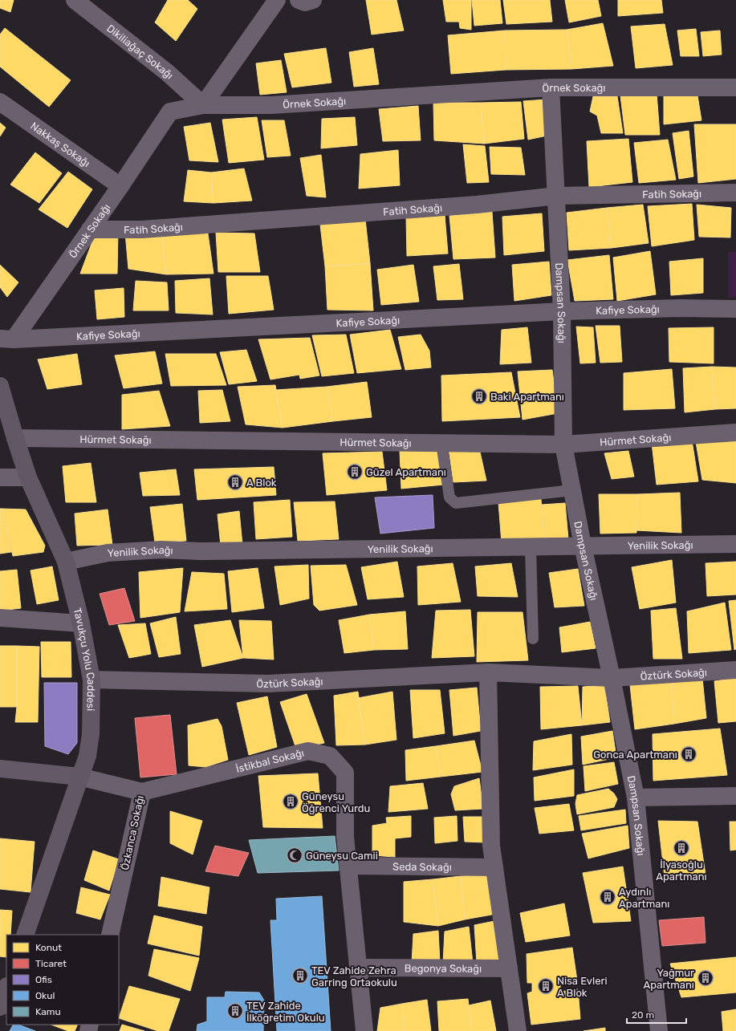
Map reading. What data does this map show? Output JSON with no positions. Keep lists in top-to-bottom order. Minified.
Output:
{"streets":{"main road":["Tavukçu Yolu Caddesi"],"street":["Dikiliağaç Sokağı","Örnek Sokağı","Nakkaş Sokağı","Fatih Sokağı","Dampsan Sokağı","Kafiye Sokağı","Hürmet Sokağı","Yenilik Sokağı","Öztürk Sokağı","İstikbal Sokağı","Özkanca Sokağı","Seda Sokağı","Begonya Sokağı"]},"crossings":[["Dikiliağaç Sokağı","Örnek Sokağı"],["Örnek Sokağı","Nakkaş Sokağı"],["Örnek Sokağı","Fatih Sokağı"],["Örnek Sokağı","Dampsan Sokağı"],["Örnek Sokağı","Kafiye Sokağı"],["Fatih Sokağı","Dampsan Sokağı"],["Dampsan Sokağı","Kafiye Sokağı"],["Dampsan Sokağı","Hürmet Sokağı"],["Dampsan Sokağı","Yenilik Sokağı"],["Dampsan Sokağı","Öztürk Sokağı"],["Hürmet Sokağı","Tavukçu Yolu Caddesi"],["Yenilik Sokağı","Tavukçu Yolu Caddesi"],["Tavukçu Yolu Caddesi","Öztürk Sokağı"],["Tavukçu Yolu Caddesi","Özkanca Sokağı"],["İstikbal Sokağı","Özkanca Sokağı"],["İstikbal Sokağı","Seda Sokağı"],["İstikbal Sokağı","Begonya Sokağı"]],"places":{"building":["Baki Apartmanı","Güzel Apartmanı","A Blok","Gonca Apartmanı","Güneysu Öğrenci Yurdu","İlyasoğlu Apartmanı","Aydınlı Apartmanı","TEV Zahide Zehra Garring Ortaokulu","Yağmur Apartmanı","Nisa Evleri A Blok","TEV Zahide İlköğretim Okulu"],"mosque":["Güneysu Camii"]},"legend":["Konut","Ticaret","Ofis","Okul","Kamu"],"scale_bar":"20 m"}
